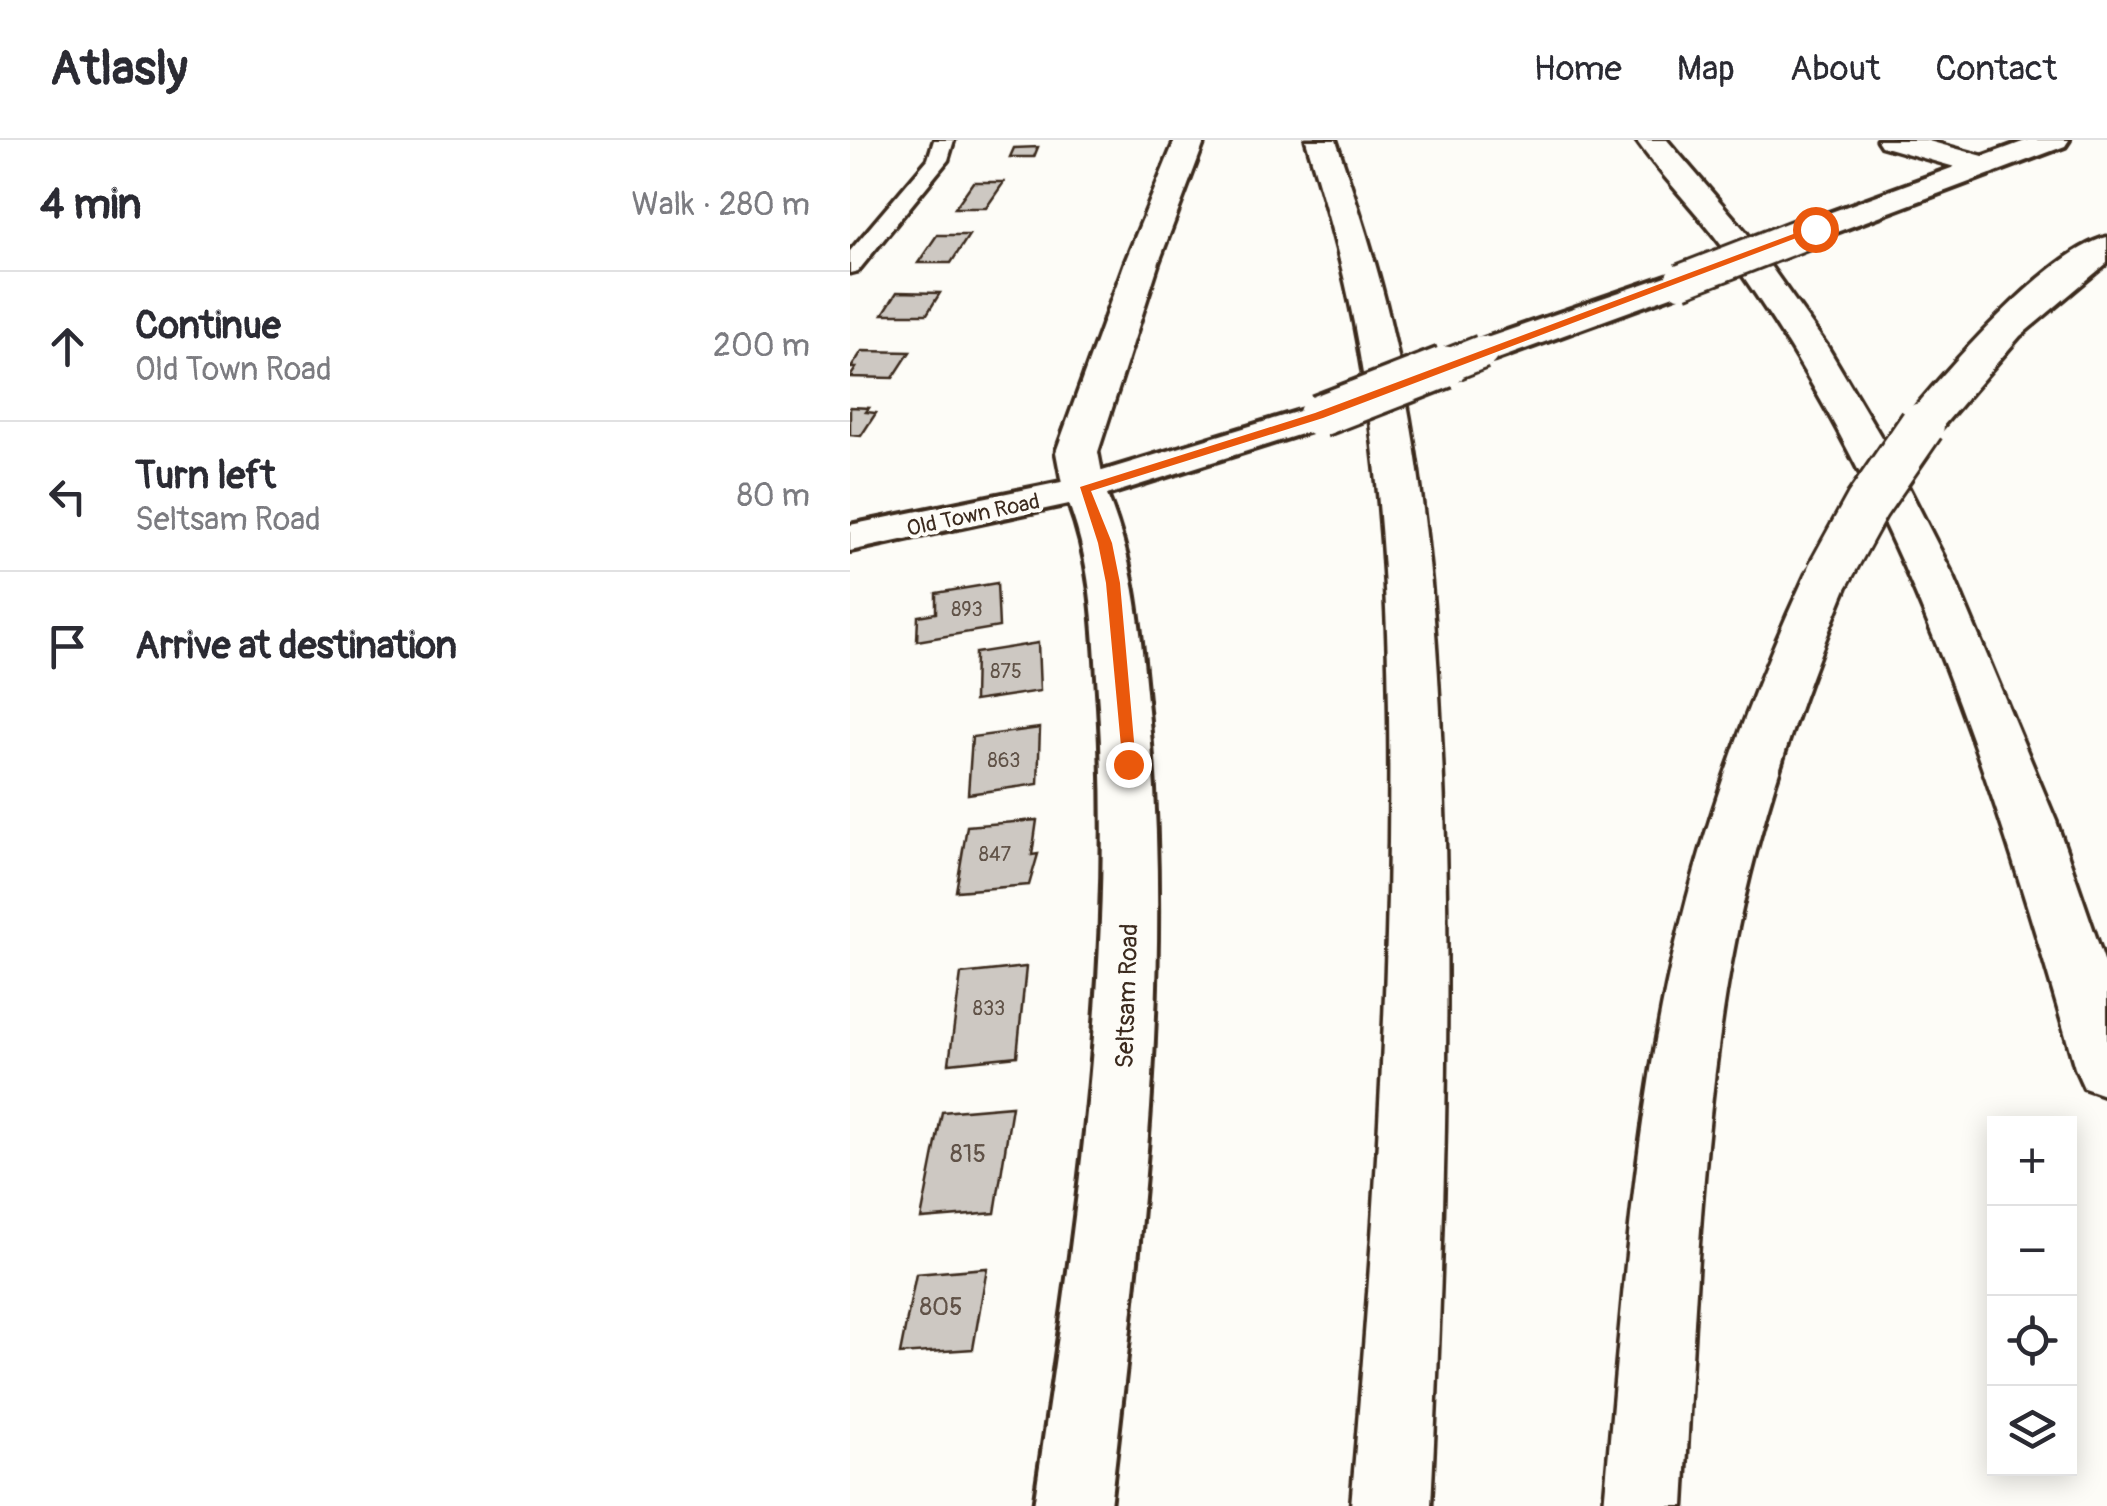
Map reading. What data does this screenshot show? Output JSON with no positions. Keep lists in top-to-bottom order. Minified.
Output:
{"streets":{"main road":["Old Town Road","Seltsam Road"]},"crossings":[["Old Town Road","Seltsam Road"]],"house_numbers":["893","875","863","847","833","815","805"],"page":{"header":"Atlasly","nav":["Home","Map","About","Contact"],"heading":["4 min","Walk · 280 m"],"list":[["Continue","Old Town Road","200 m"],["Turn left","Seltsam Road","80 m"],"Arrive at destination"],"map_buttons":["+","−"]}}
